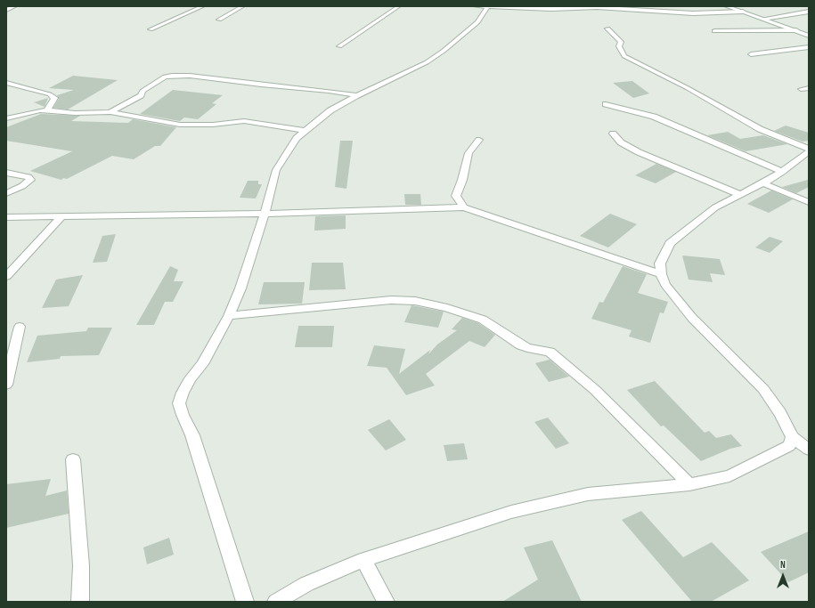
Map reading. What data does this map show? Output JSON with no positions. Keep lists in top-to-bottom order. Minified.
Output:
{"north":"top"}
